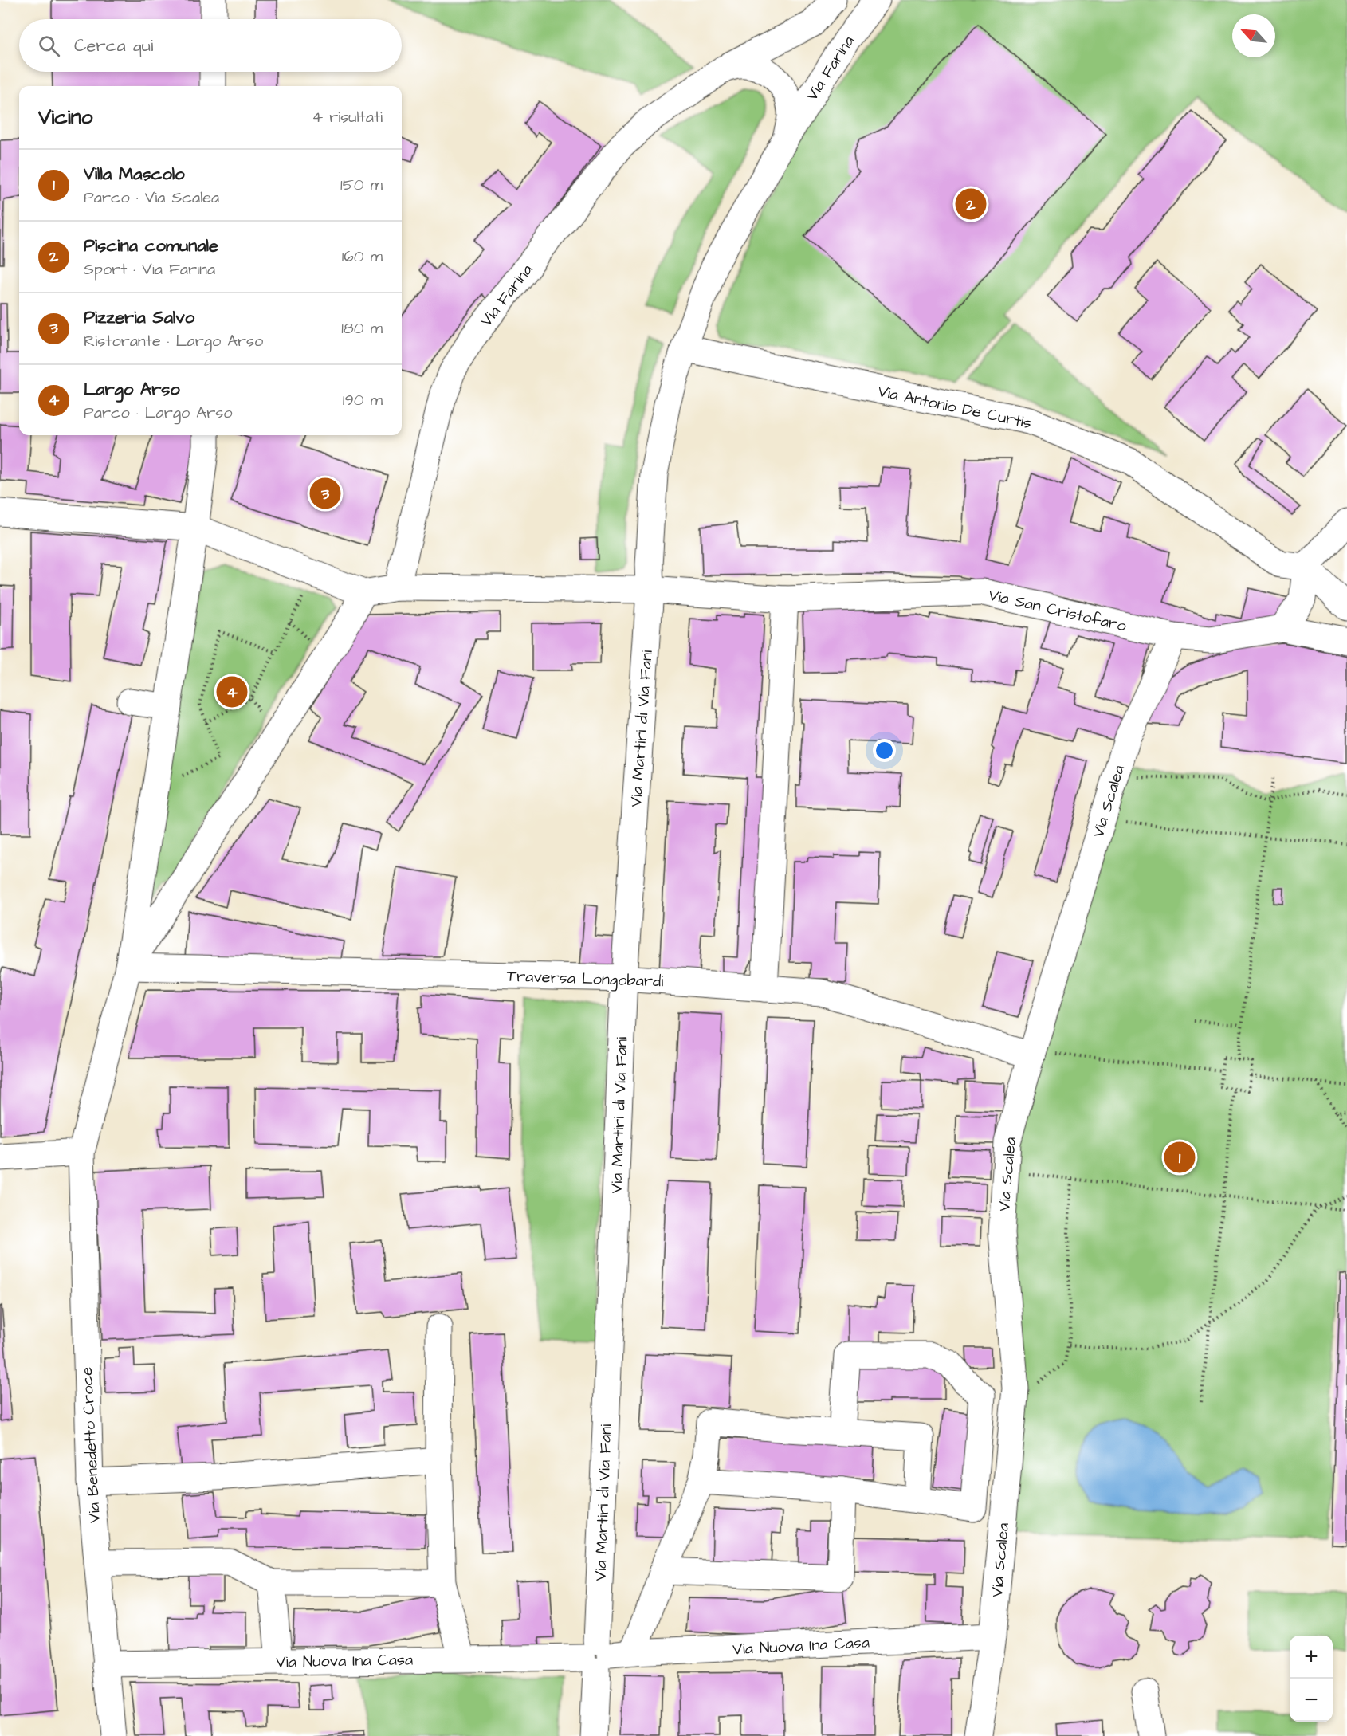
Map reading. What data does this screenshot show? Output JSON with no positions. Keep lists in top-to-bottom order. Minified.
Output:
{"streets":{"street":["Via Farina","Via Antonio De Curtis","Via San Cristofaro","Via Martiri di Via Fani","Via Scalea","Traversa Longobardi","Via Benedetto Croce","Via Nuova Ina Casa"]},"crossings":[["Via Farina","Via Antonio De Curtis"],["Via Farina","Via San Cristofaro"],["Via Farina","Via Martiri di Via Fani"],["Via San Cristofaro","Via Martiri di Via Fani"],["Via San Cristofaro","Via Scalea"],["Via Martiri di Via Fani","Traversa Longobardi"],["Via Martiri di Via Fani","Via Nuova Ina Casa"],["Via Scalea","Traversa Longobardi"],["Via Scalea","Via Nuova Ina Casa"],["Traversa Longobardi","Via Benedetto Croce"],["Via Benedetto Croce","Via Nuova Ina Casa"]],"north":"top left","page":{"search":"Cerca qui","heading":["Vicino","4 risultati"],"list":[{"mark":"1","name":"Villa Mascolo","note":"Parco · Via Scalea","value":"150 m"},{"mark":"2","name":"Piscina comunale","note":"Sport · Via Farina","value":"160 m"},{"mark":"3","name":"Pizzeria Salvo","note":"Ristorante · Largo Arso","value":"180 m"},{"mark":"4","name":"Largo Arso","note":"Parco · Largo Arso","value":"190 m"}],"pins":["2","3","4","1"],"map_buttons":["+","−"]}}
